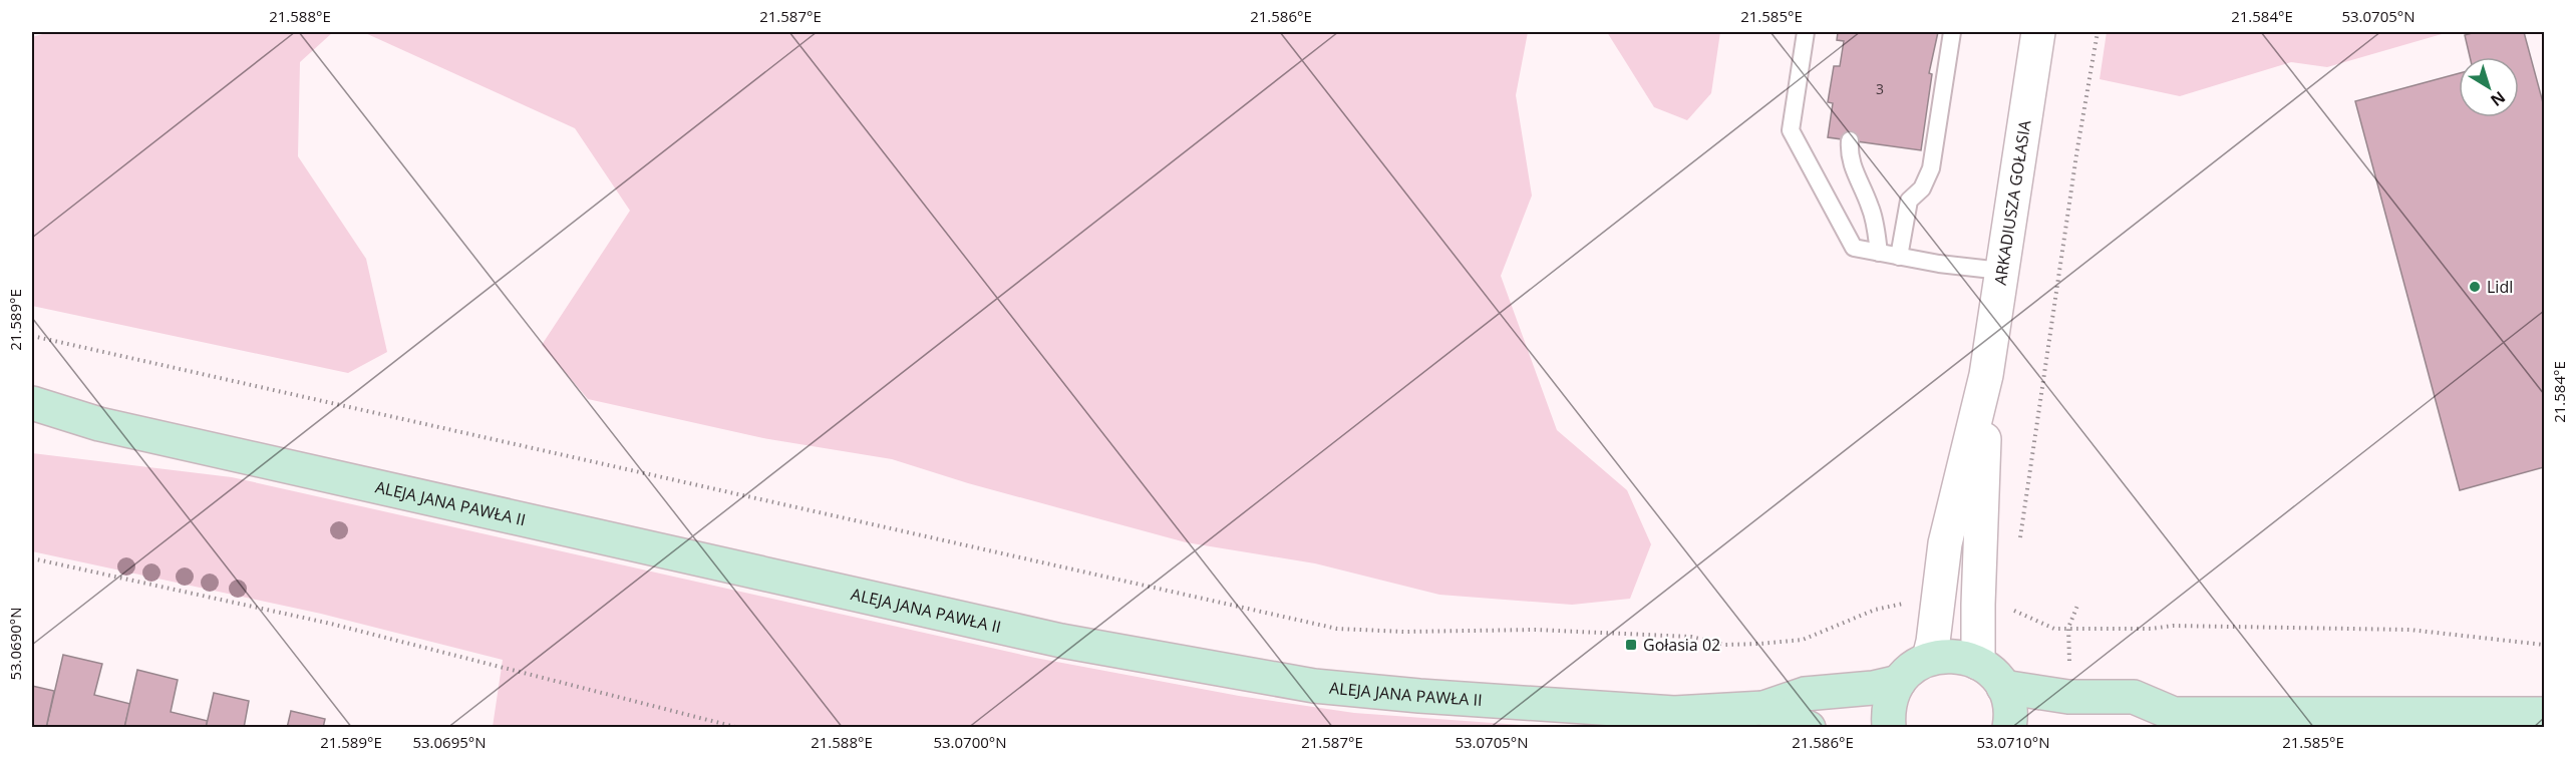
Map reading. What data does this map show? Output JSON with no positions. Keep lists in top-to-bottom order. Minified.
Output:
{"streets":{"street":["ARKADIUSZA GOŁASIA","ALEJA JANA PAWŁA II"]},"places":{"other":["Lidl"],"transit":["Gołasia 02"]},"house_numbers":["3"],"north":"bottom right","coordinates":["21.588°E","21.587°E","21.586°E","21.585°E","21.584°E","53.0705°N","21.589°E","53.0690°N","53.0695°N","53.0700°N","53.0710°N"]}
